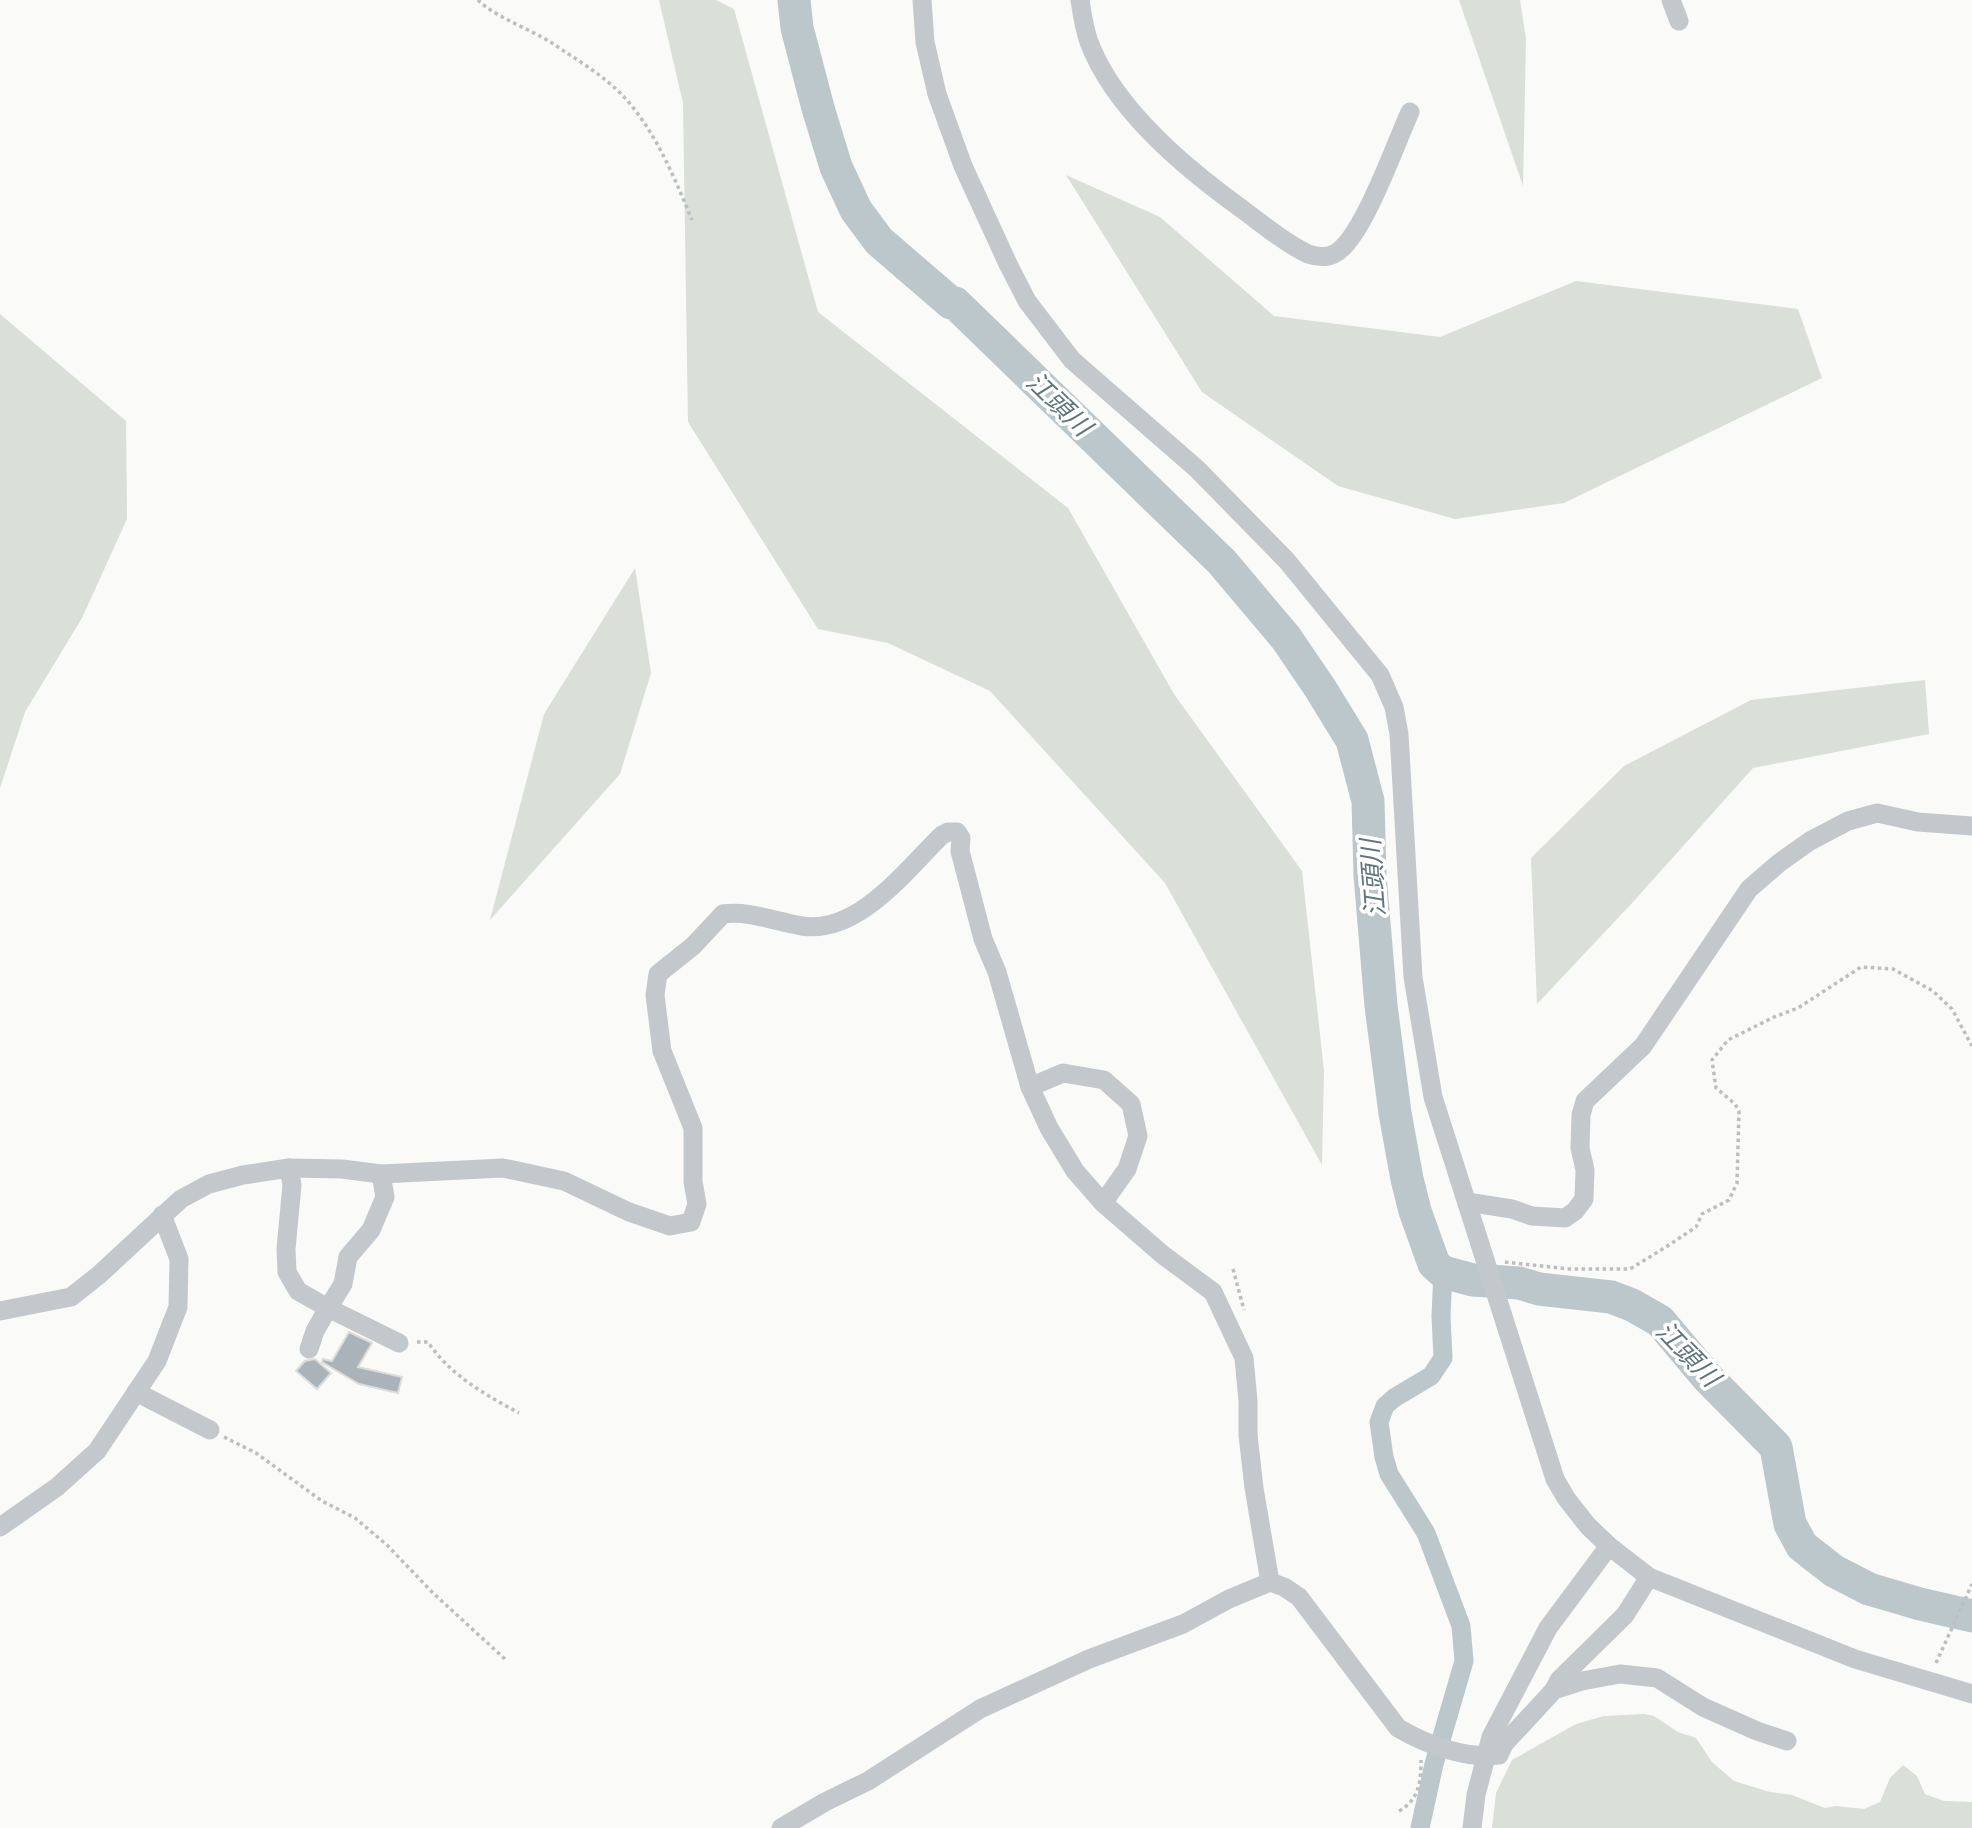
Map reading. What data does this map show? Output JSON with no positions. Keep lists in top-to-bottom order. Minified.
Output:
{"water":["江頭川"]}
